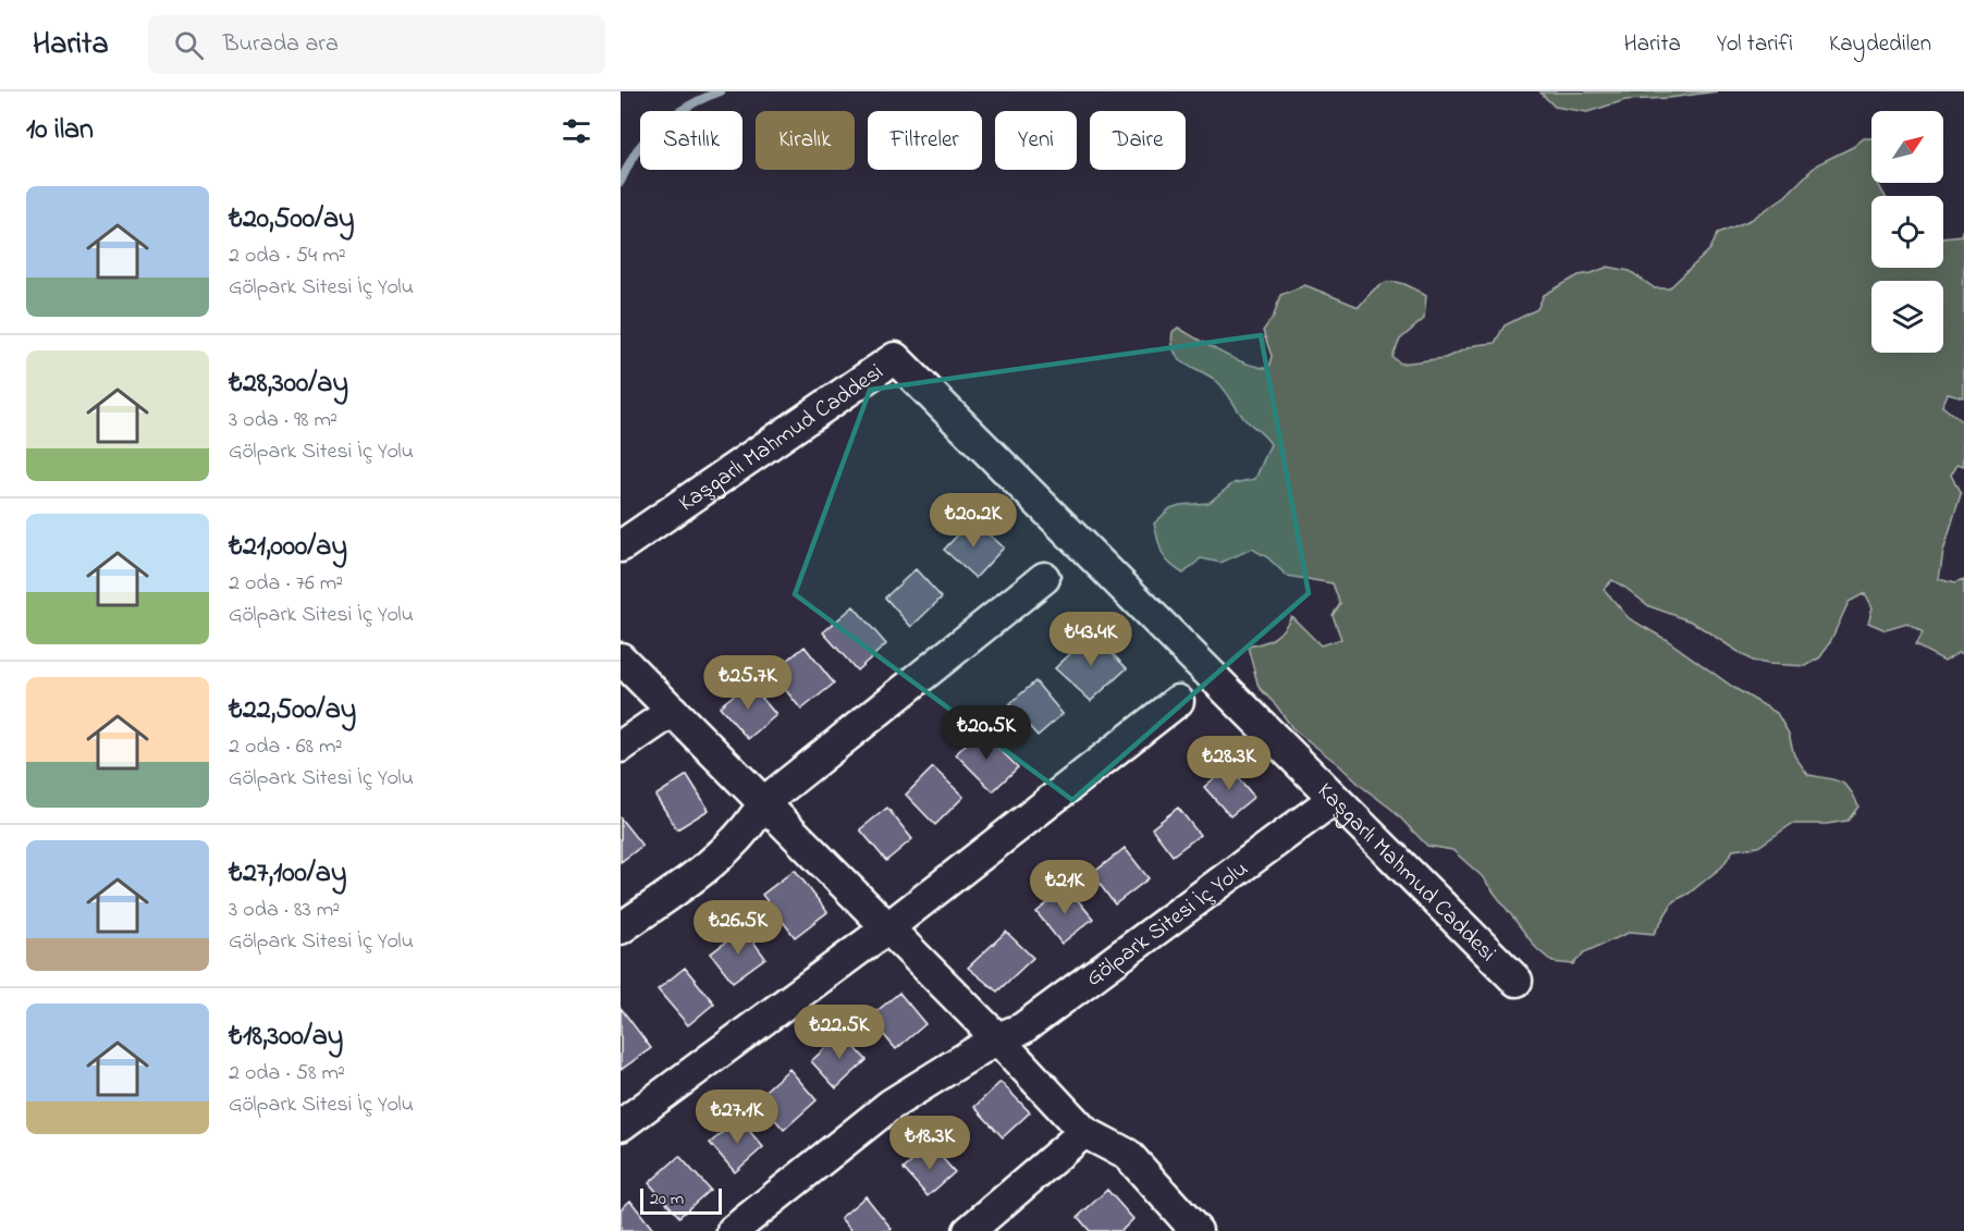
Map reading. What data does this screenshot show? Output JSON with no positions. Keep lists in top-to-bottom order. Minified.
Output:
{"streets":{"street":["Kaşgarlı Mahmud Caddesi","Gölpark Sitesi İç Yolu"]},"crossings":[["Kaşgarlı Mahmud Caddesi","Gölpark Sitesi İç Yolu"]],"scale_bar":"20 m","north":"top right","page":{"header":"Harita","search":"Burada ara","nav":["Harita","Yol tarifi","Kaydedilen"],"heading":"10 ilan","chip":["Satılık","Kiralık","Filtreler","Yeni","Daire"],"list":[{"name":"₺20,500/ay","note":"2 oda · 54 m² · Gölpark Sitesi İç Yolu"},{"name":"₺28,300/ay","note":"3 oda · 98 m² · Gölpark Sitesi İç Yolu"},{"name":"₺21,000/ay","note":"2 oda · 76 m² · Gölpark Sitesi İç Yolu"},{"name":"₺22,500/ay","note":"2 oda · 68 m² · Gölpark Sitesi İç Yolu"},{"name":"₺27,100/ay","note":"3 oda · 83 m² · Gölpark Sitesi İç Yolu"},{"name":"₺18,300/ay","note":"2 oda · 58 m² · Gölpark Sitesi İç Yolu"}],"price":["₺20.2K","₺43.4K","₺25.7K","₺20.5K","₺28.3K","₺21K","₺26.5K","₺22.5K","₺27.1K","₺18.3K"],"scale":"20 m"}}
